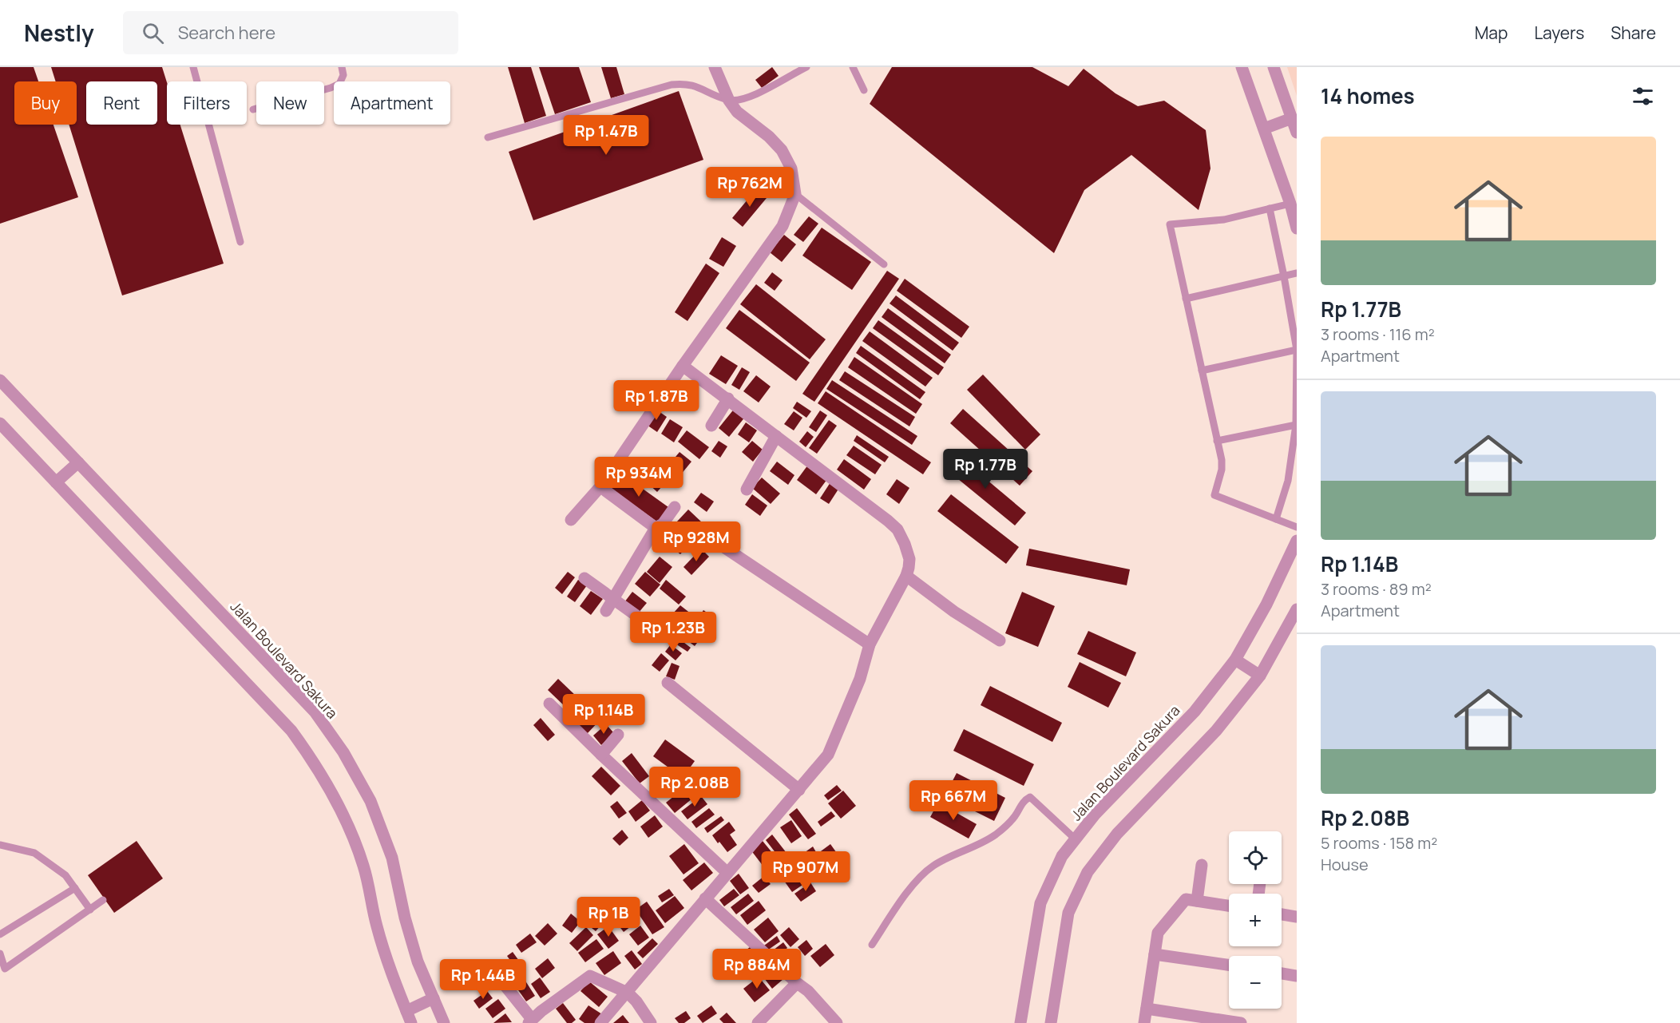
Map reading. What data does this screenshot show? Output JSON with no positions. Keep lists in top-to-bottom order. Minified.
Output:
{"streets":{"street":["Jalan Boulevard Sakura"]},"page":{"header":"Nestly","search":"Search here","nav":["Map","Layers","Share"],"heading":"14 homes","chip":["Buy","Rent","Filters","New","Apartment"],"price":["Rp 1.47B","Rp 762M","Rp 1.87B","Rp 1.77B","Rp 934M","Rp 928M","Rp 1.23B","Rp 1.14B","Rp 2.08B","Rp 667M","Rp 907M","Rp 1B","Rp 884M","Rp 1.44B"],"list":[{"name":"Rp 1.77B","note":"3 rooms · 116 m² · Apartment"},{"name":"Rp 1.14B","note":"3 rooms · 89 m² · Apartment"},{"name":"Rp 2.08B","note":"5 rooms · 158 m² · House"}],"map_buttons":["+","−"]}}
